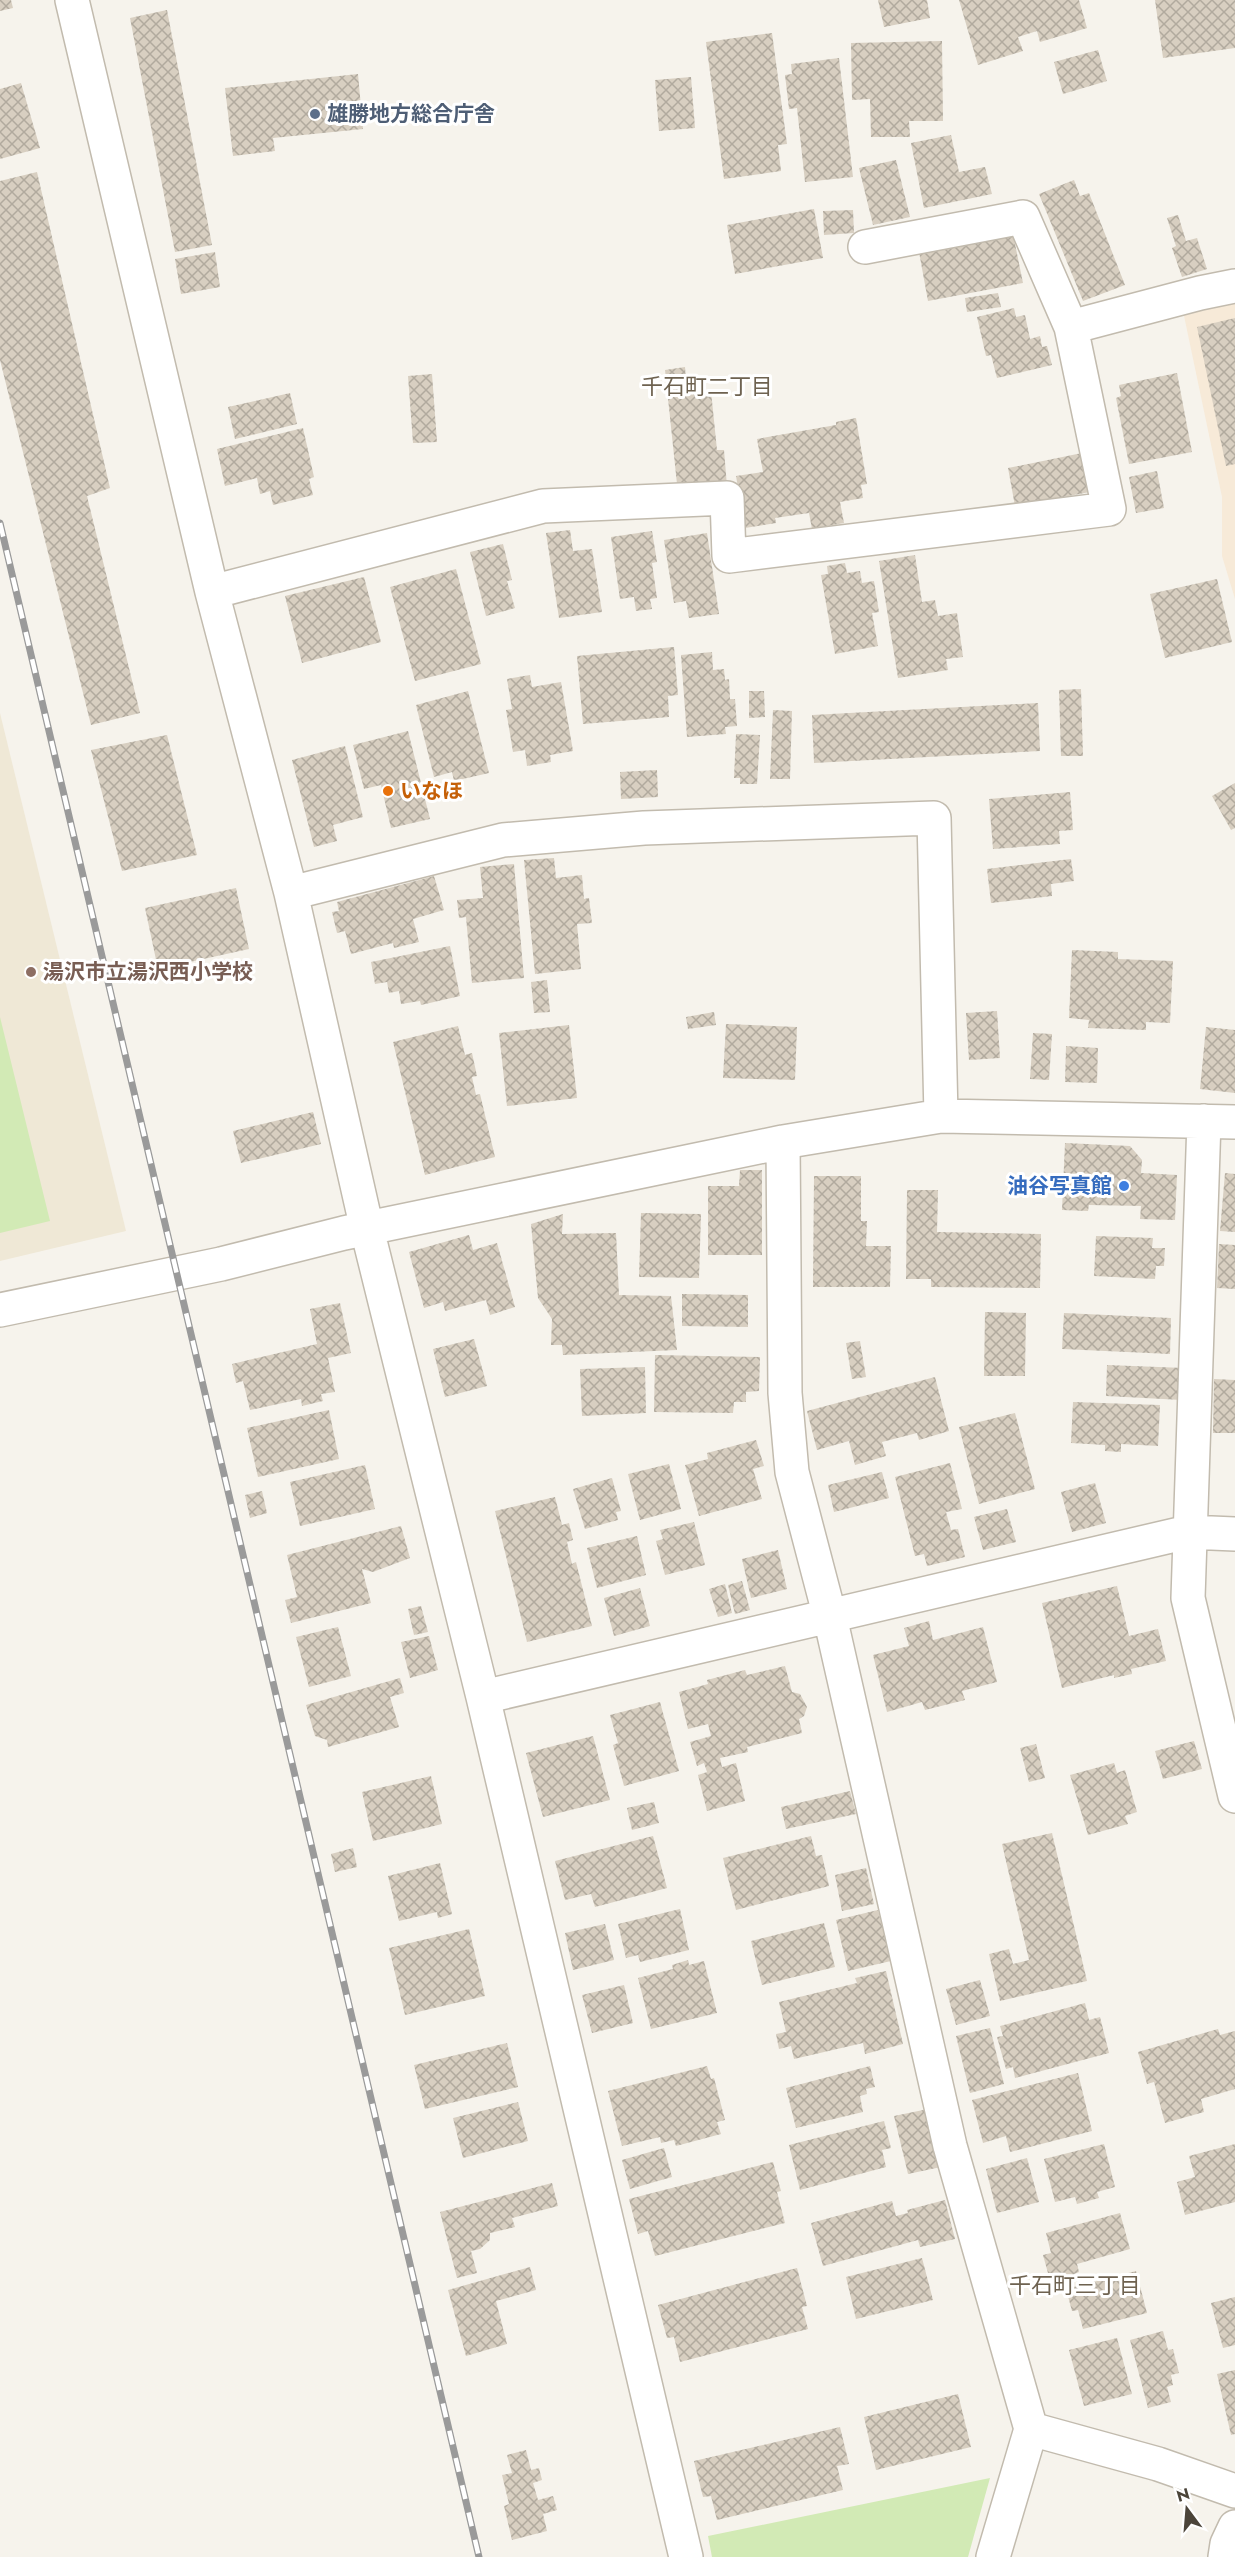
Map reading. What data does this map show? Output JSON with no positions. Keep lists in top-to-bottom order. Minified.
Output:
{"districts":["千石町二丁目","千石町三丁目"],"places":["雄勝地方総合庁舎","いなほ","湯沢市立湯沢西小学校","油谷写真館"],"north":"top"}
